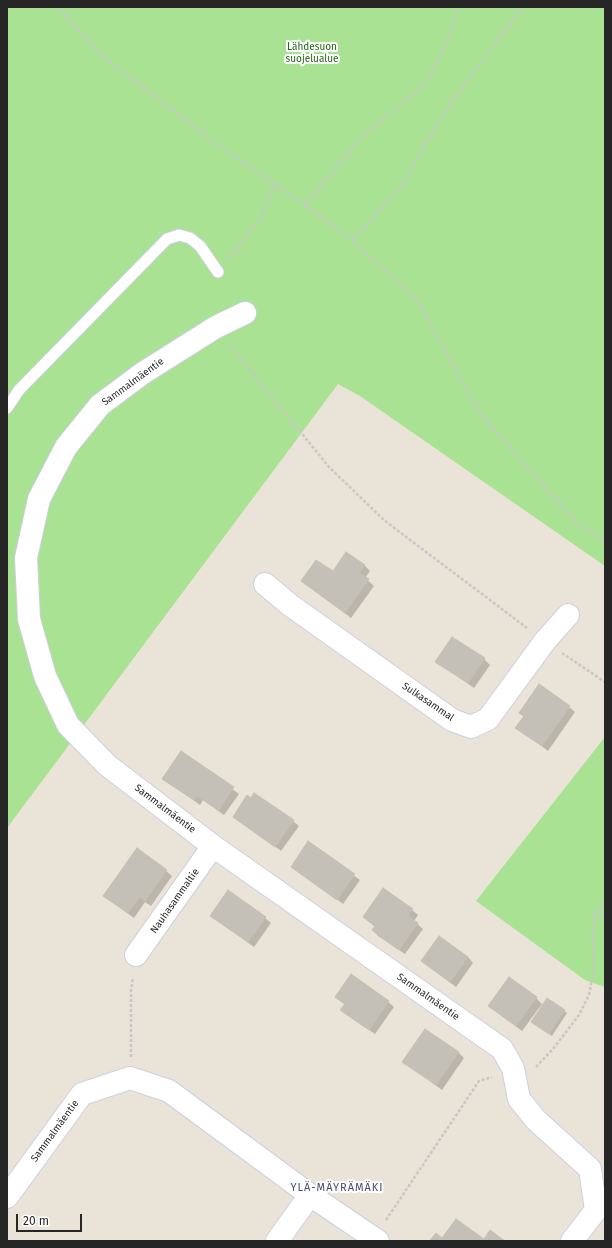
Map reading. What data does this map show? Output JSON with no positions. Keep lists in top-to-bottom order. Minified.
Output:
{"streets":{"street":["Sammalmäentie","Sulkasammal","Nauhasammaltie"]},"crossings":[["Sammalmäentie","Nauhasammaltie"]],"districts":["YLÄ-MÄYRÄMÄKI"],"parks":["Lähdesuon suojelualue"],"scale_bar":"20 m"}
